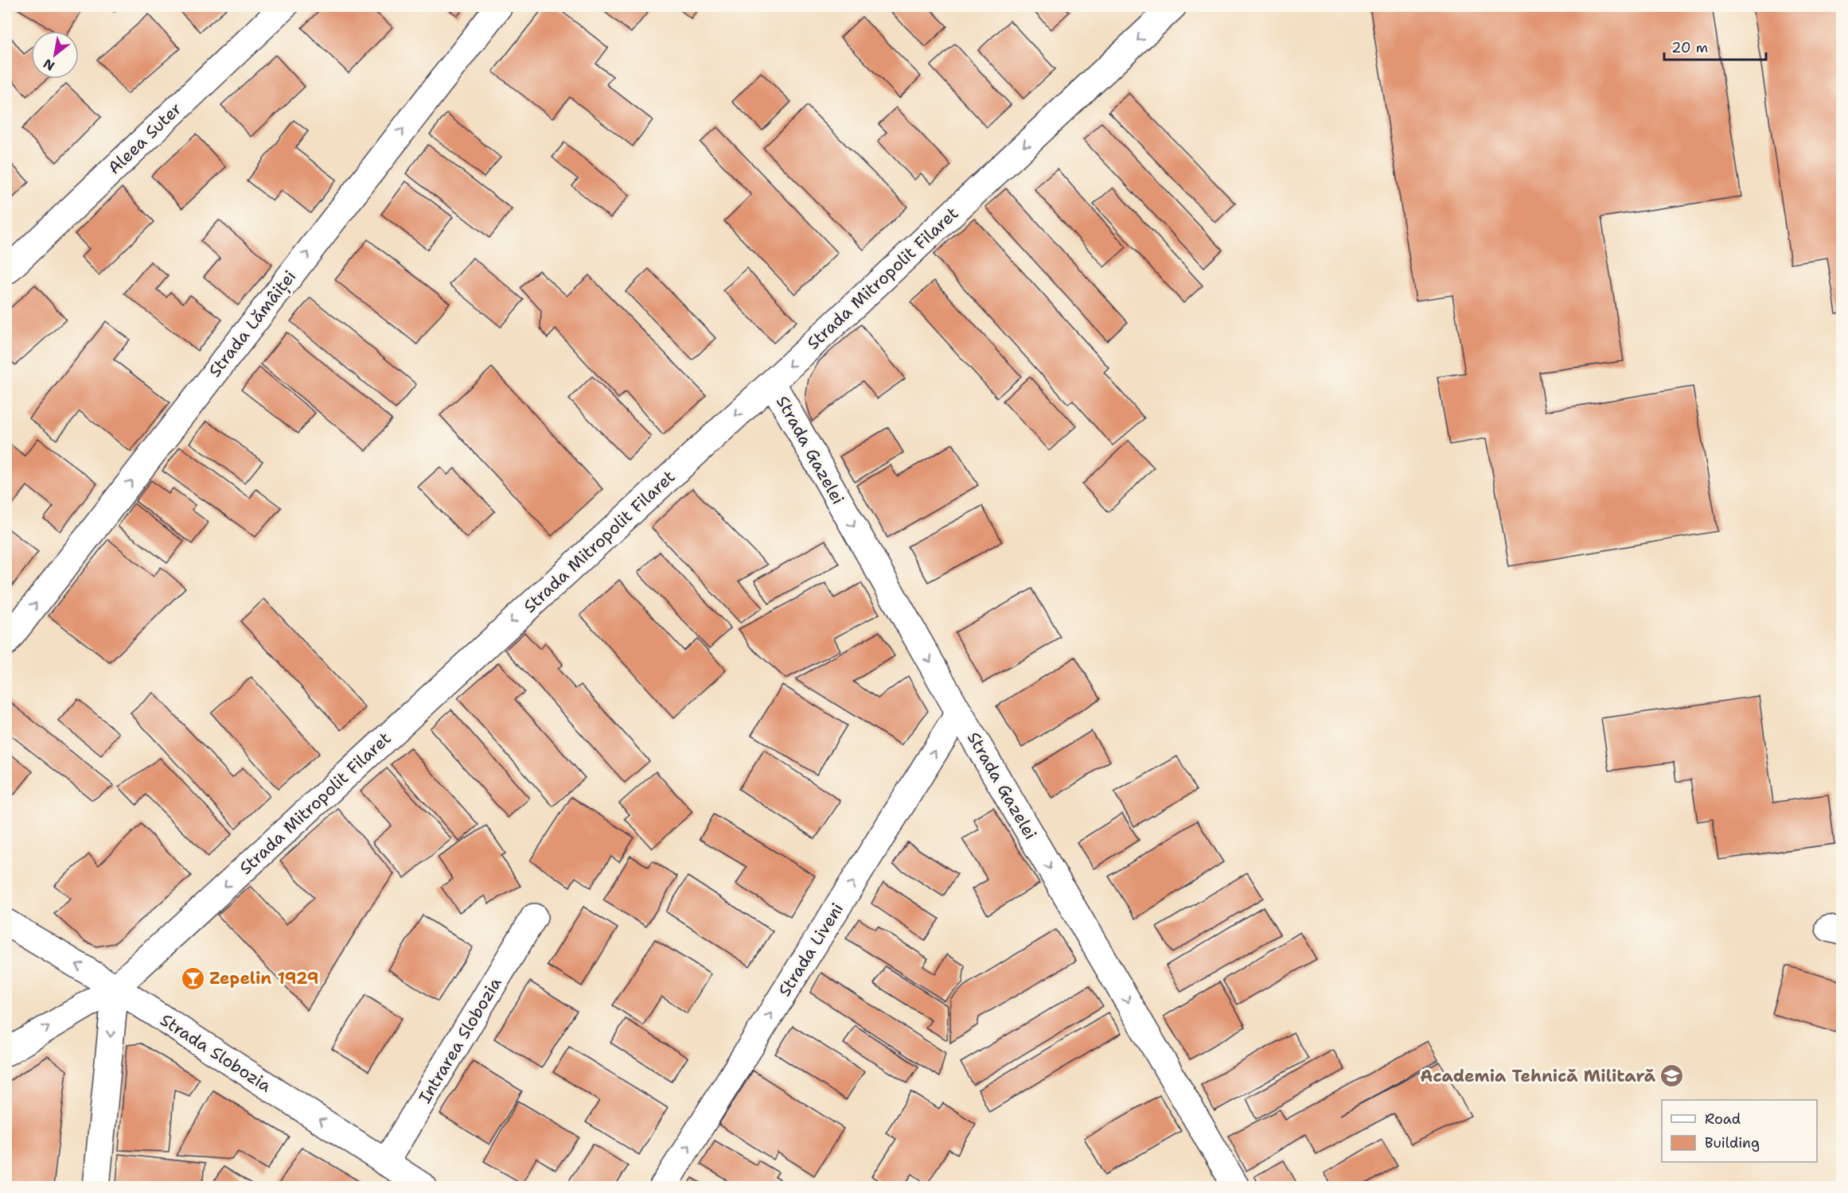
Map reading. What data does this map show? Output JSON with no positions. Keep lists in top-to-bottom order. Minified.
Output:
{"streets":{"street":["Aleea Suter","Strada Mitropolit Filaret","Strada Lămâiței","Strada Gazelei","Strada Liveni","Intrarea Slobozia","Strada Slobozia"]},"crossings":[["Strada Mitropolit Filaret","Strada Gazelei"],["Strada Mitropolit Filaret","Strada Slobozia"],["Strada Gazelei","Strada Liveni"],["Intrarea Slobozia","Strada Slobozia"]],"one_way":["Strada Mitropolit Filaret","Strada Lămâiței","Strada Gazelei","Strada Liveni","Strada Slobozia"],"places":{"bar":["Zepelin 1929"],"school or university":["Academia Tehnică Militară"]},"legend":["Road","Building"],"scale_bar":"20 m","north":"bottom left"}
